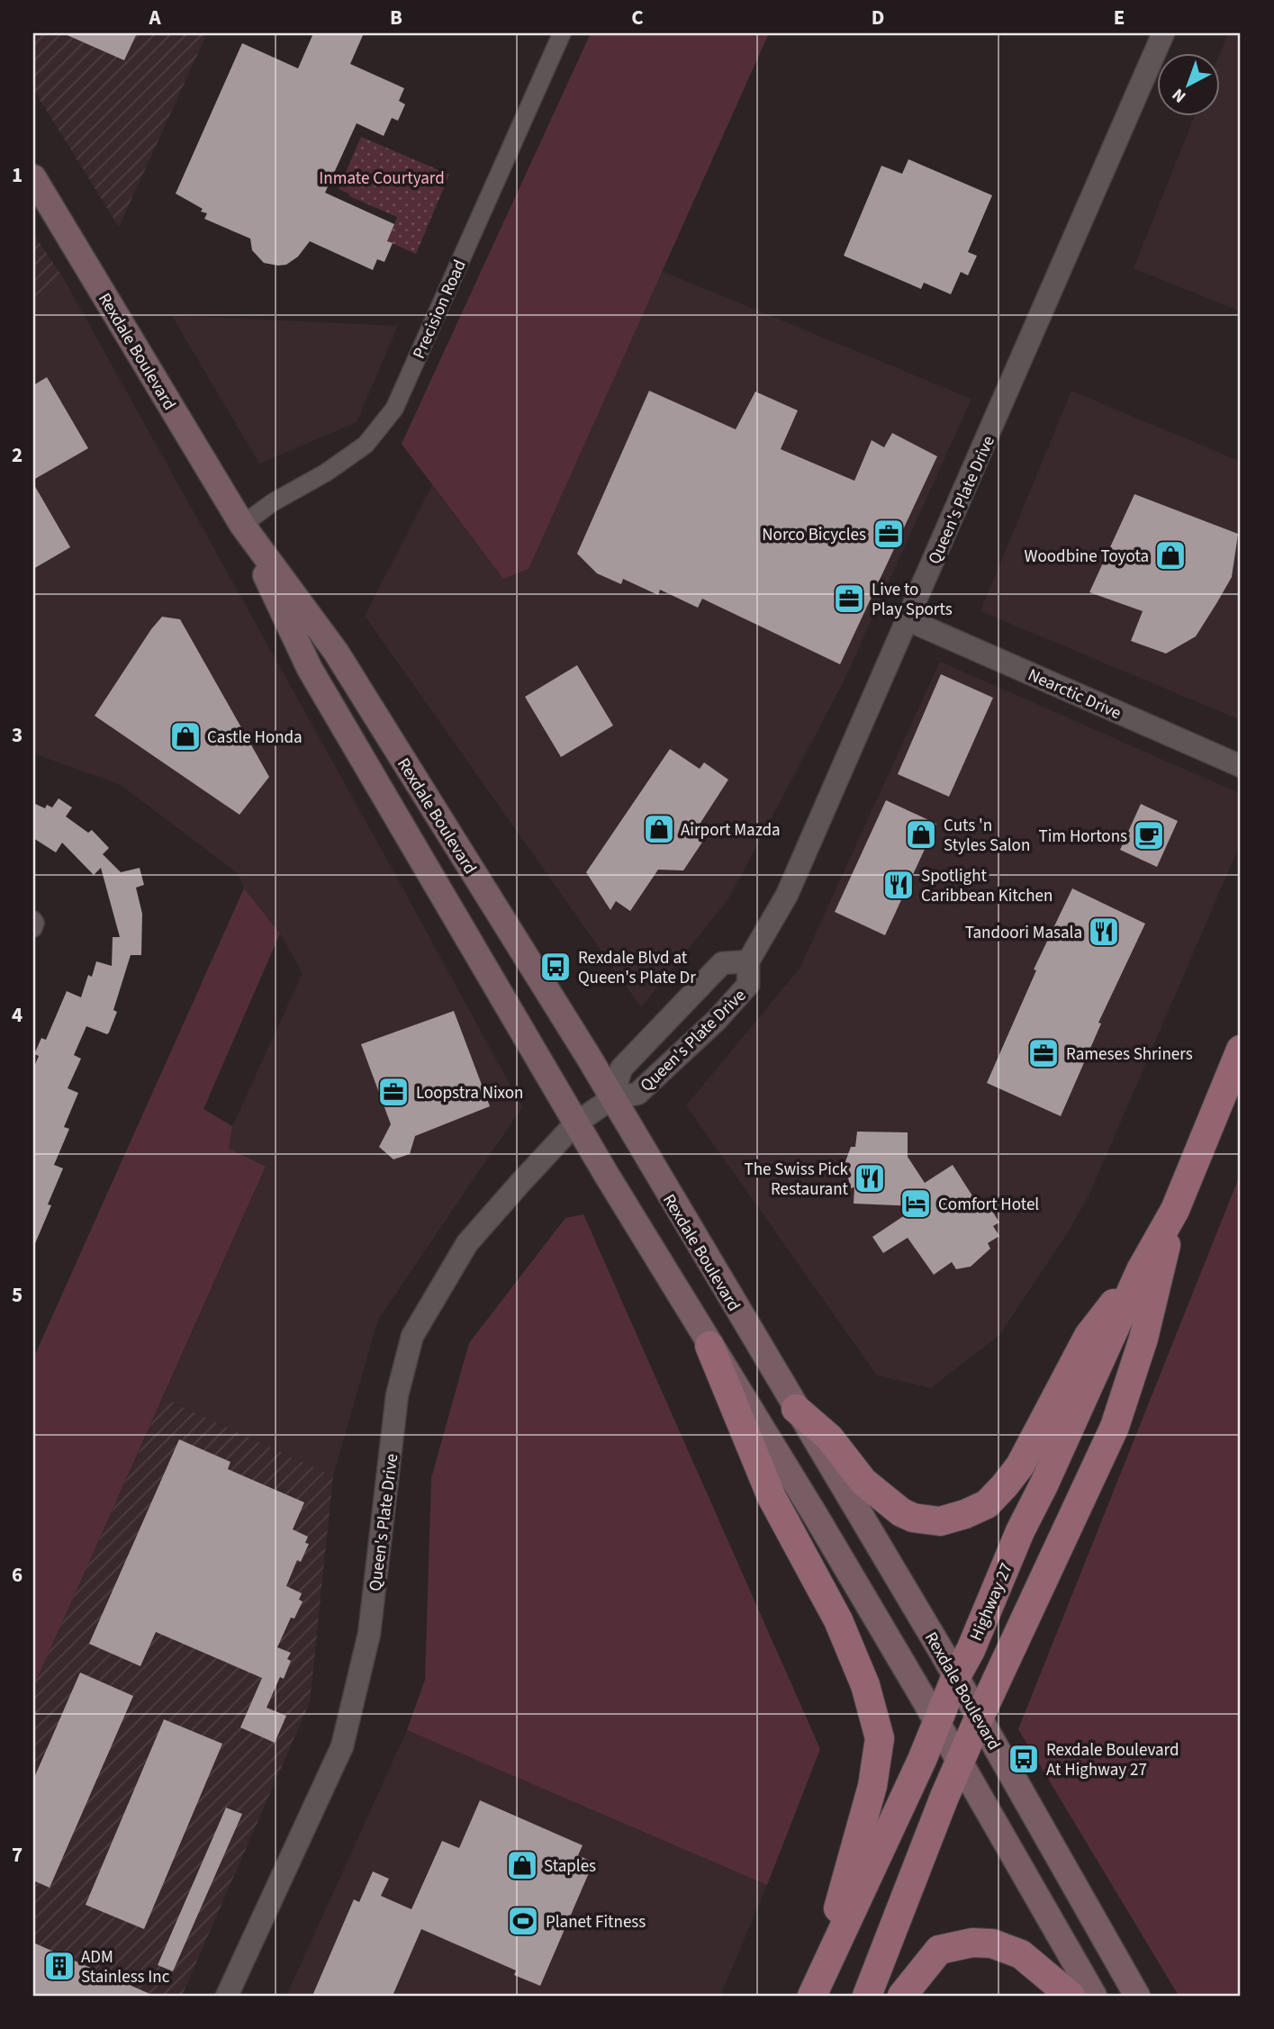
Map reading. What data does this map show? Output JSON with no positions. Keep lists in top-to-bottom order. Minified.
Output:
{"streets":{"main road":["Rexdale Boulevard","Highway 27"],"street":["Precision Road","Queen's Plate Drive","Nearctic Drive"]},"crossings":[["Precision Road","Rexdale Boulevard"],["Rexdale Boulevard","Queen's Plate Drive"],["Rexdale Boulevard","Highway 27"],["Queen's Plate Drive","Nearctic Drive"]],"parks":["Inmate Courtyard"],"places":{"office":["Norco Bicycles","Live to Play Sports","Rameses Shriners","Loopstra Nixon"],"shop":["Woodbine Toyota","Castle Honda","Airport Mazda","Cuts 'n Styles Salon","Staples"],"cafe":["Tim Hortons"],"restaurant":["Spotlight Caribbean Kitchen","Tandoori Masala","The Swiss Pick Restaurant"],"bus stop":["Rexdale Blvd at Queen's Plate Dr","Rexdale Boulevard At Highway 27"],"hotel":["Comfort Hotel"],"sports":["Planet Fitness"],"building":["ADM Stainless Inc"]},"north":"bottom left","grid":{"columns":["A","B","C","D","E"],"rows":["1","2","3","4","5","6","7"]}}
